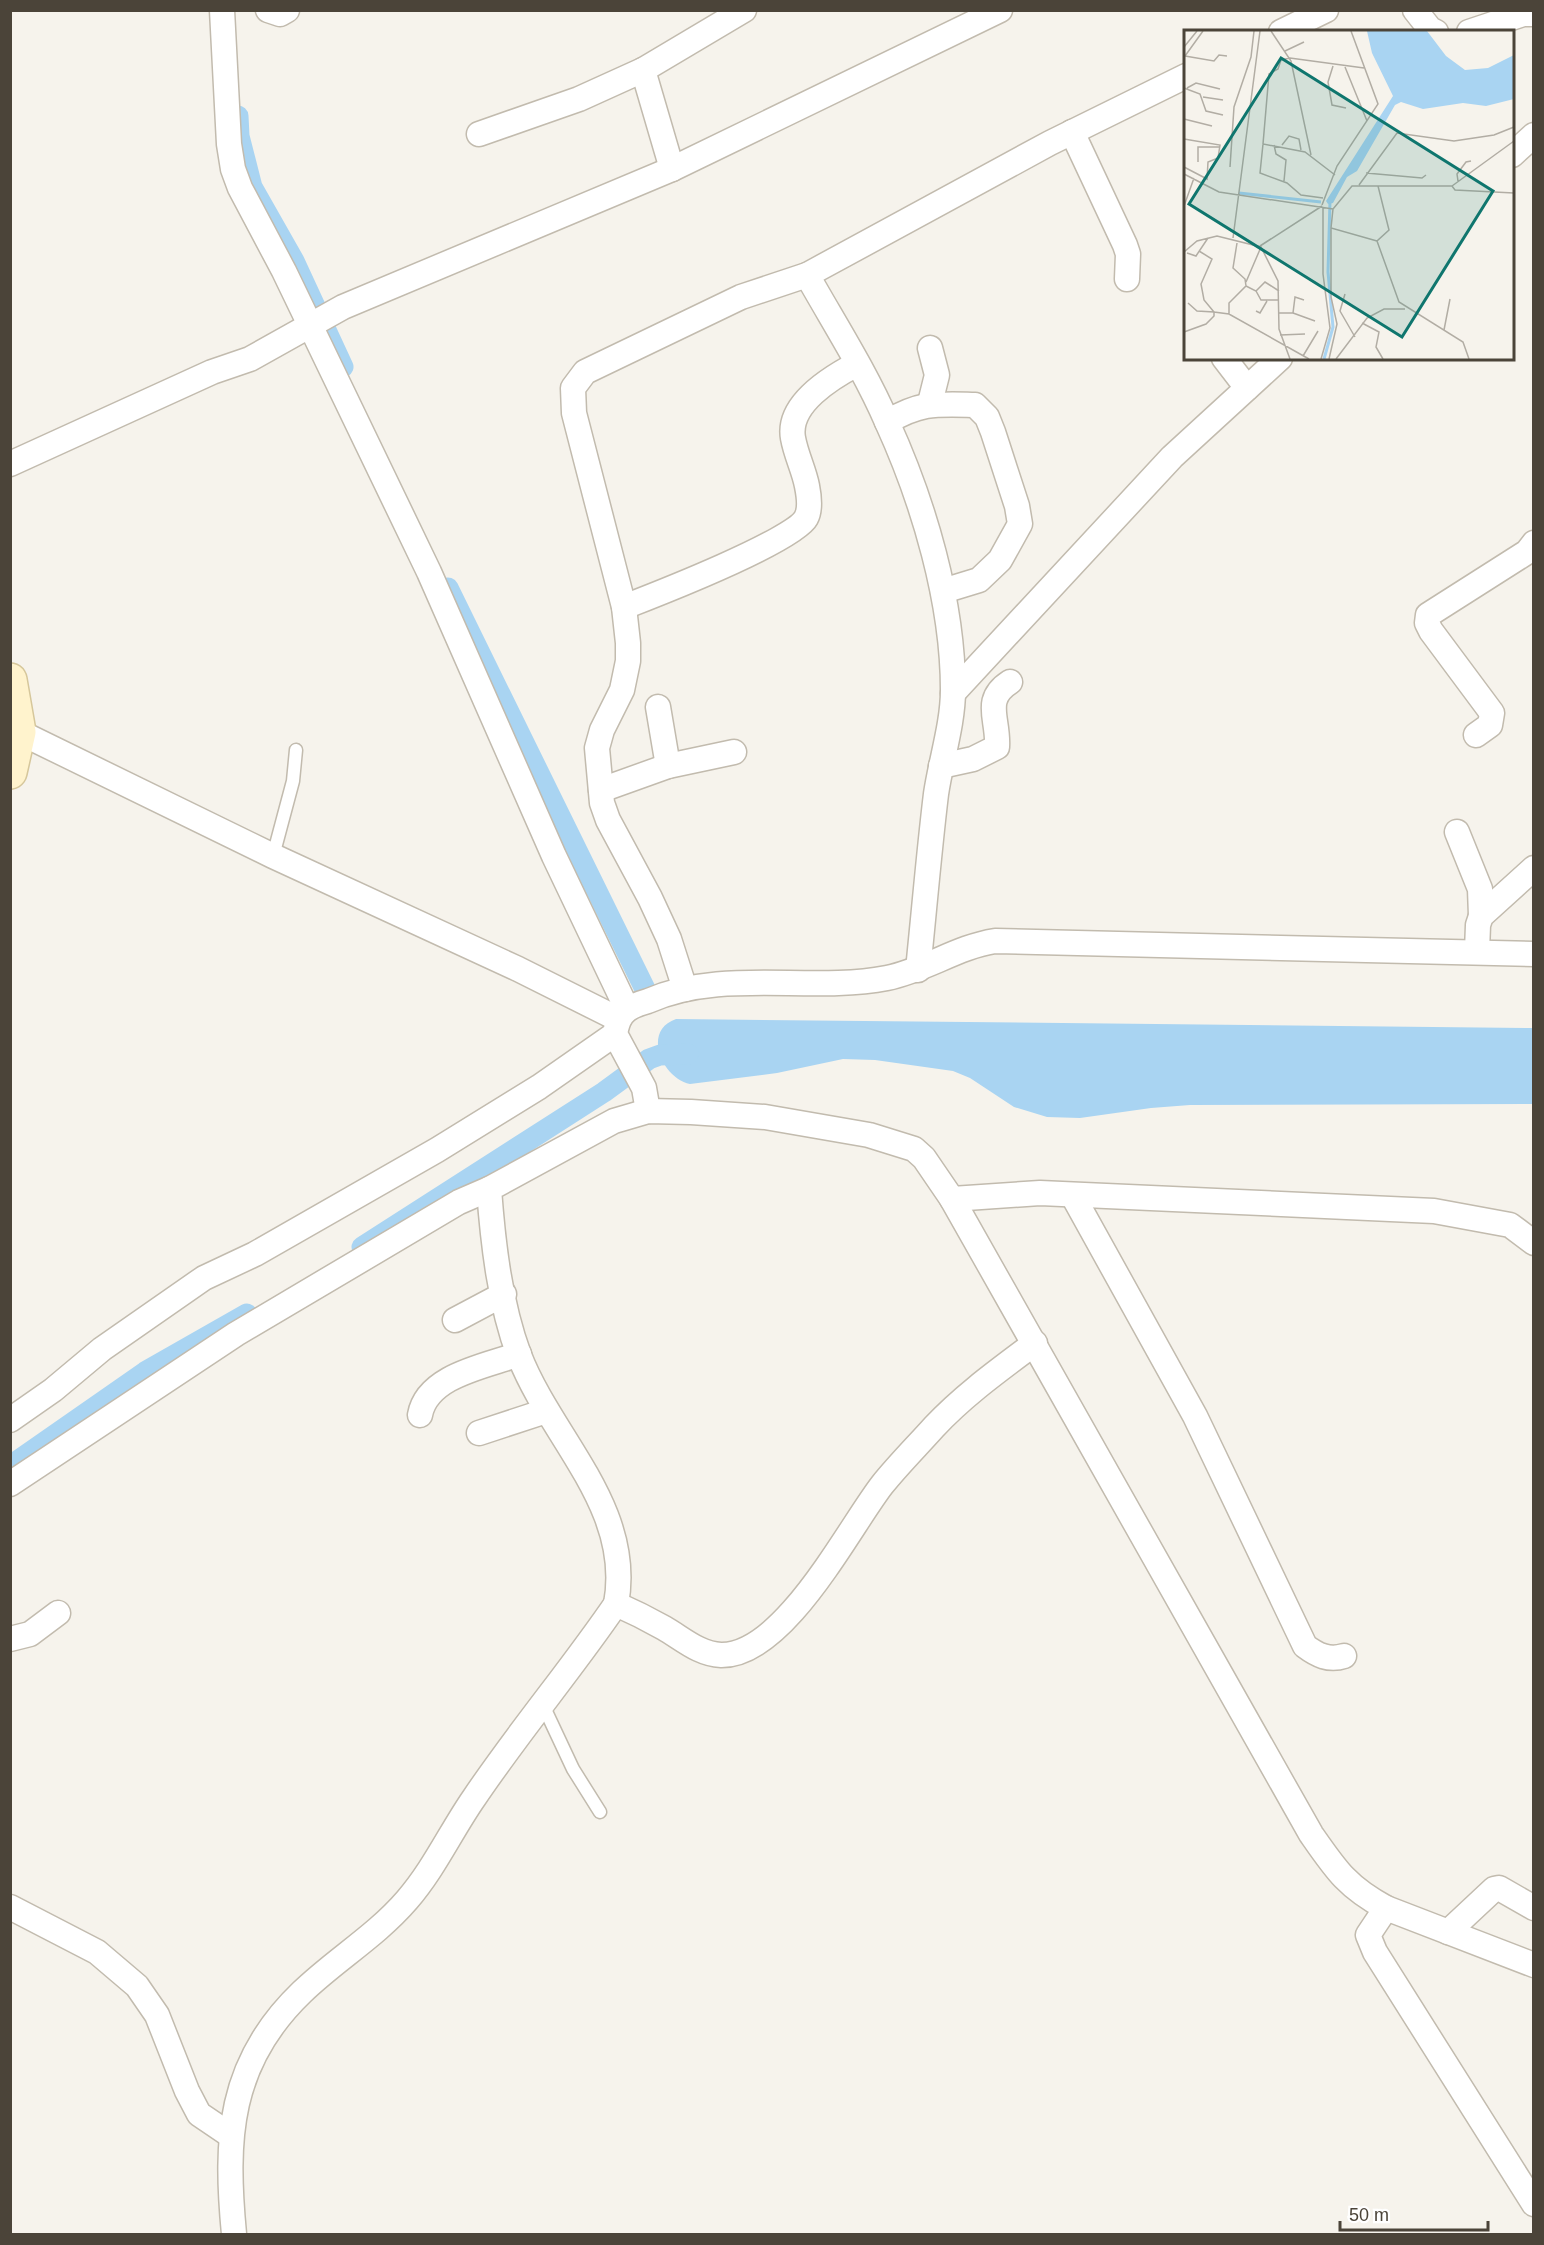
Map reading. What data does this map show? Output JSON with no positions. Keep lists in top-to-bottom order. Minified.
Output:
{"scale_bar":"50 m"}
